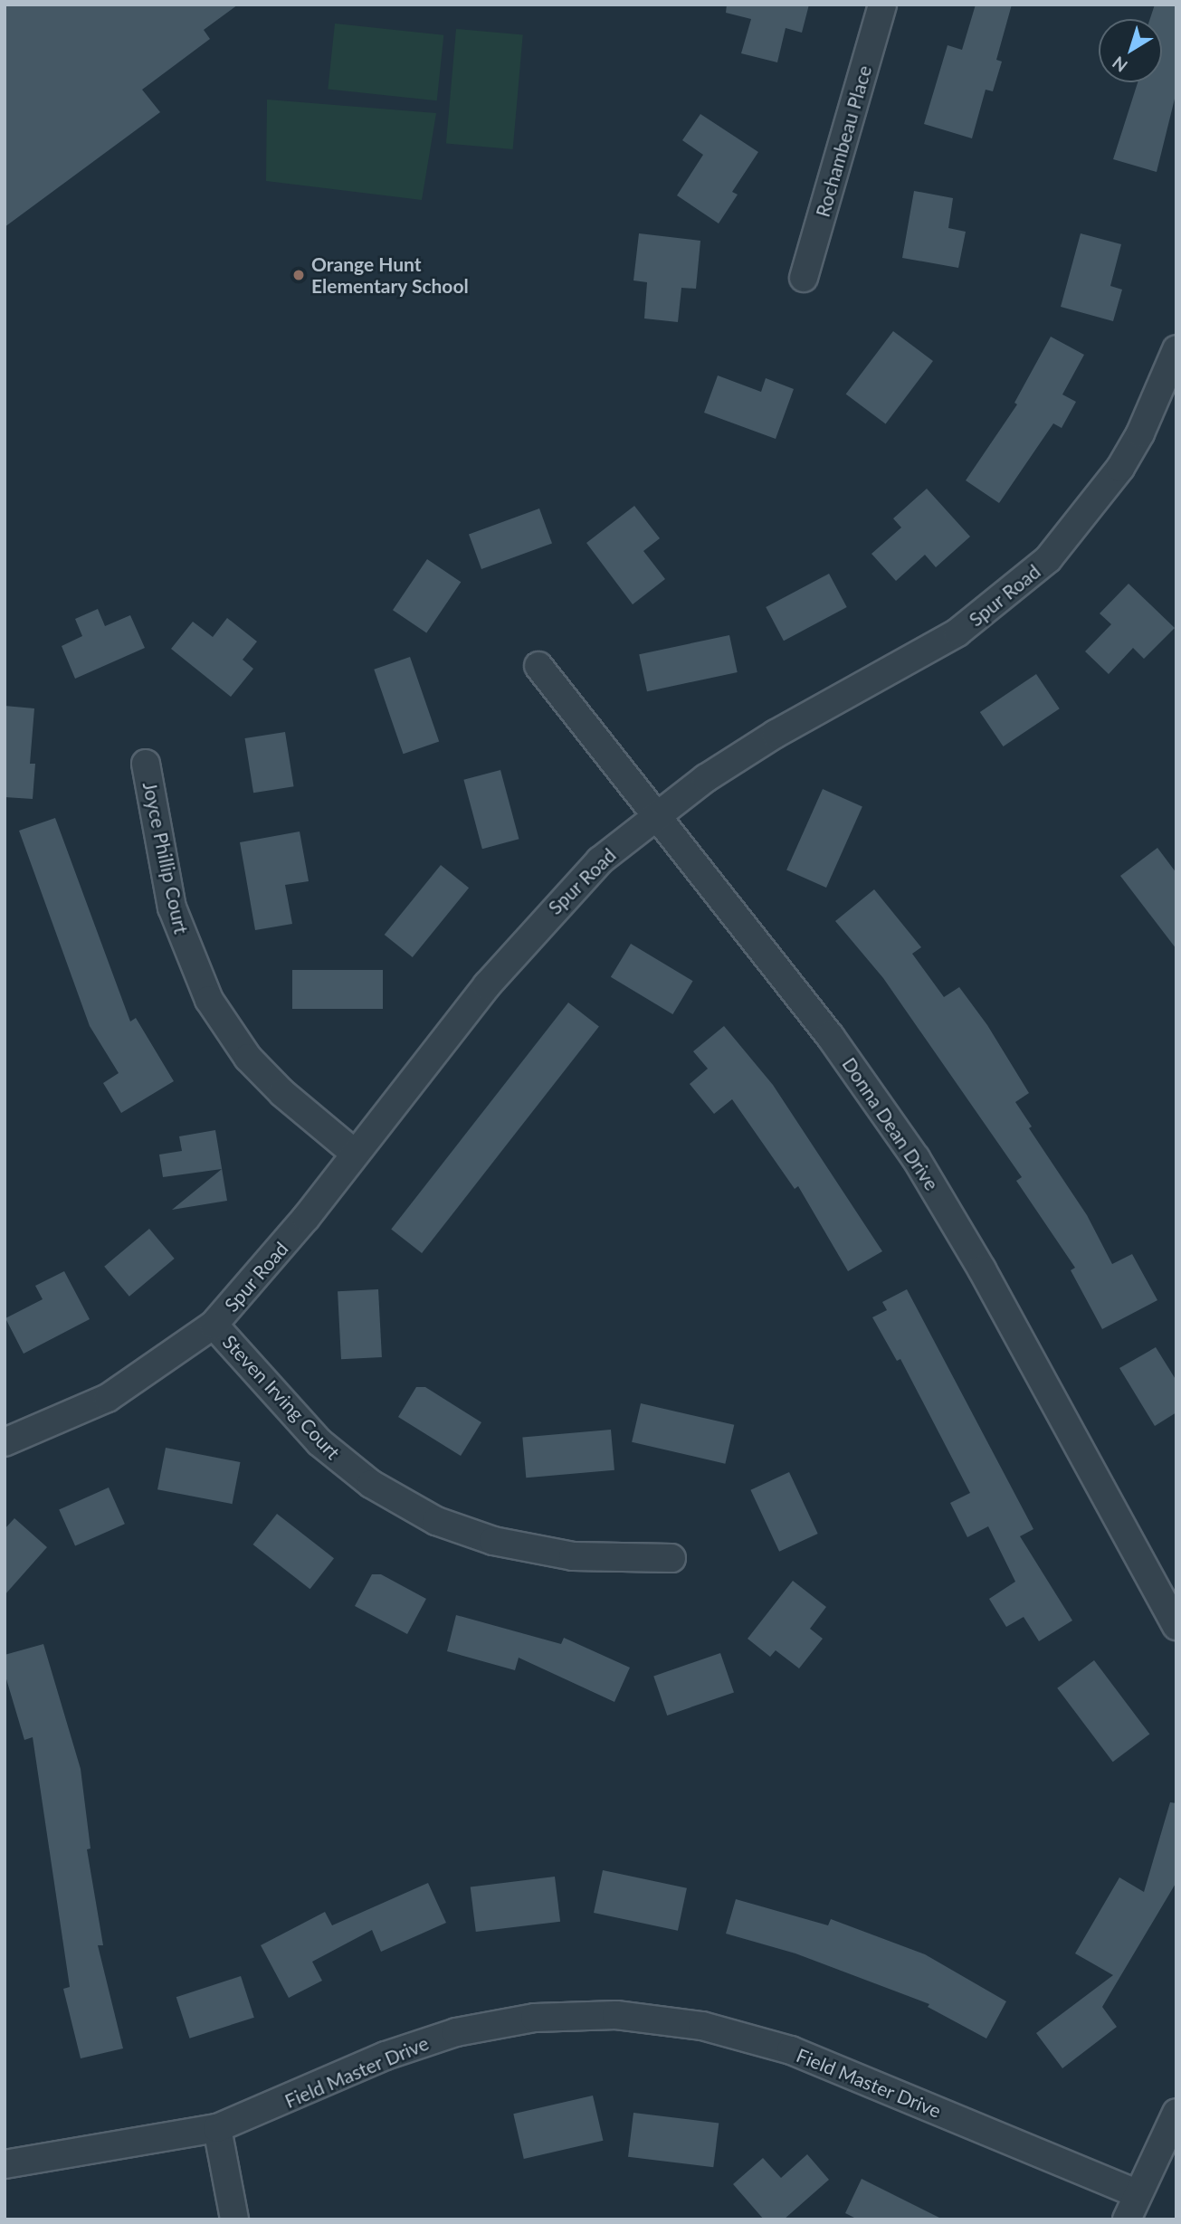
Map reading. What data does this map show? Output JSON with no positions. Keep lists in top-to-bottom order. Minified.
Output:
{"streets":{"street":["Rochambeau Place","Spur Road","Joyce Phillip Court","Donna Dean Drive","Steven Irving Court","Field Master Drive"]},"crossings":[["Spur Road","Joyce Phillip Court"],["Spur Road","Donna Dean Drive"],["Spur Road","Steven Irving Court"]],"places":["Orange Hunt Elementary School"],"north":"bottom left"}
